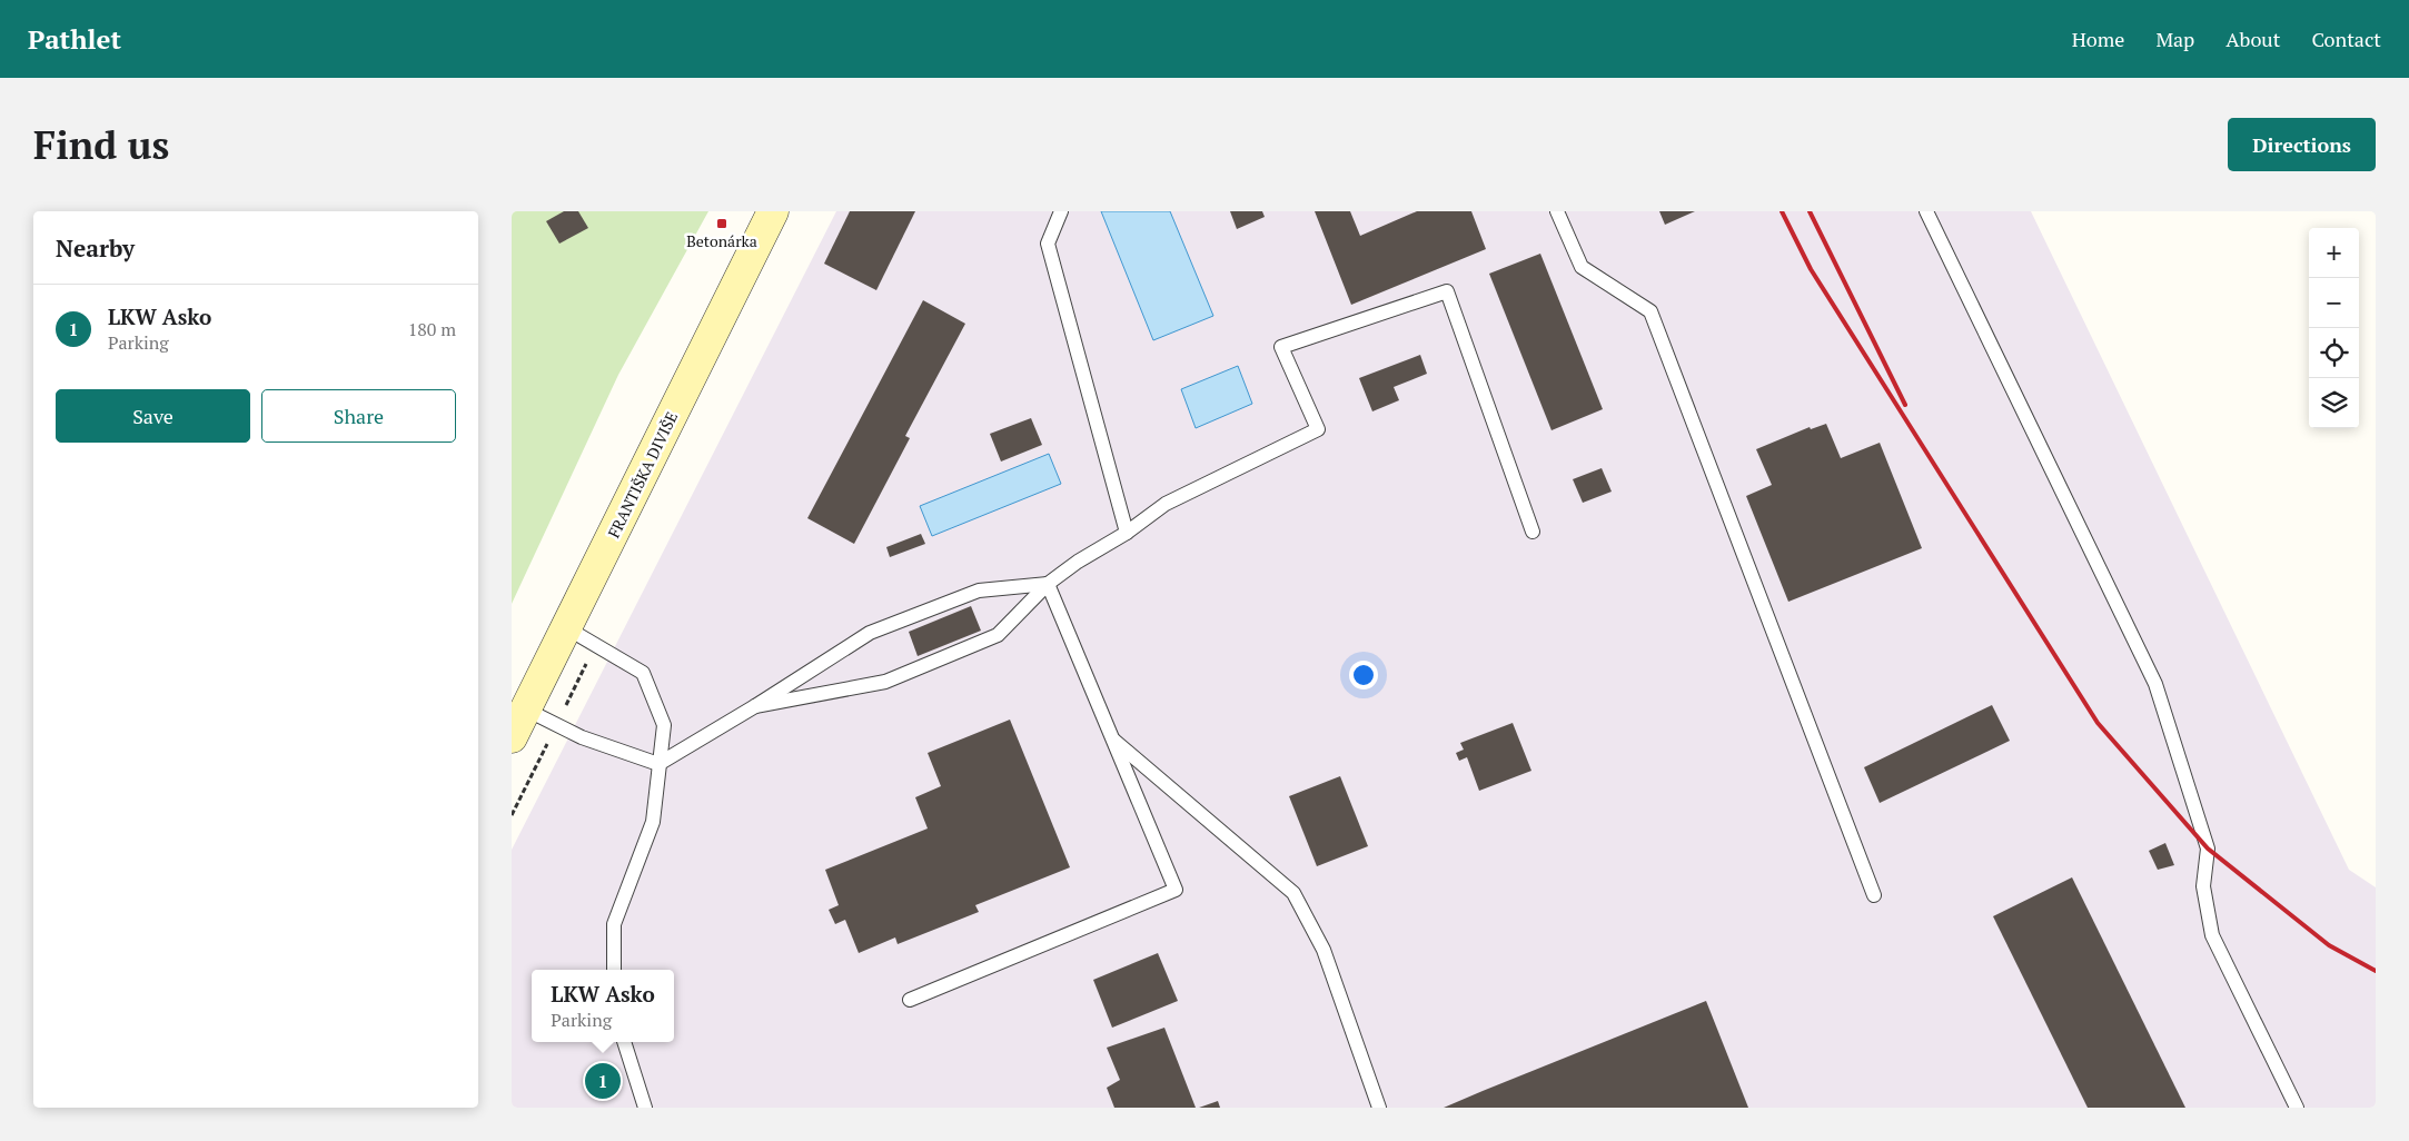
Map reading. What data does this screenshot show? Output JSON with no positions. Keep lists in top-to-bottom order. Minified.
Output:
{"streets":{"main road":["FRANTIŠKA DIVIŠE"]},"places":{"transit":["Betonárka"]},"page":{"header":"Pathlet","nav":["Home","Map","About","Contact"],"buttons":["Directions",["Save","Share"]],"title":"Find us","heading":"Nearby","map_buttons":["+","−"],"list":[{"mark":"1","name":"LKW Asko","note":"Parking","value":"180 m"}],"popup":["LKW Asko","Parking"],"pins":"1"}}
